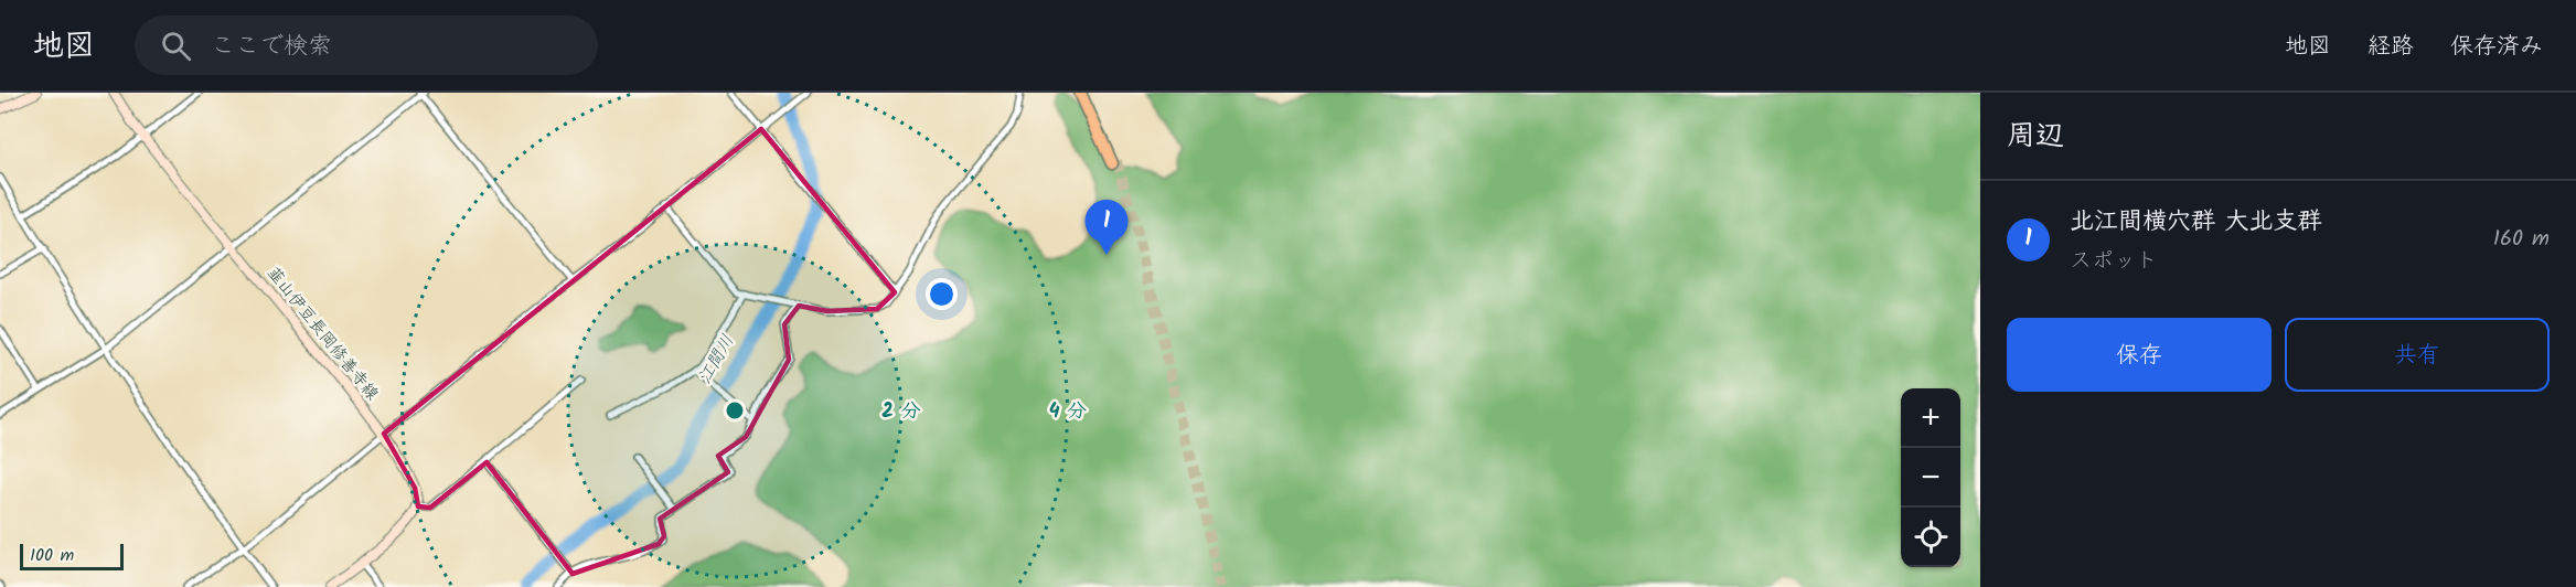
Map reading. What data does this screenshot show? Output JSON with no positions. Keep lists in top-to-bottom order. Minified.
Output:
{"streets":{"main road":["韮山伊豆長岡修善寺線"]},"water":["江間川"],"scale_bar":"100 m","page":{"header":"地図","search":"ここで検索","nav":["地図","経路","保存済み"],"heading":"周辺","list":[{"mark":"1","name":"北江間横穴群 大北支群","note":"スポット","value":"160 m"}],"pins":"1","buttons":["保存","共有"],"map_buttons":["+","−"],"scale":"100 m"},"rings":["2 分","4 分"]}
